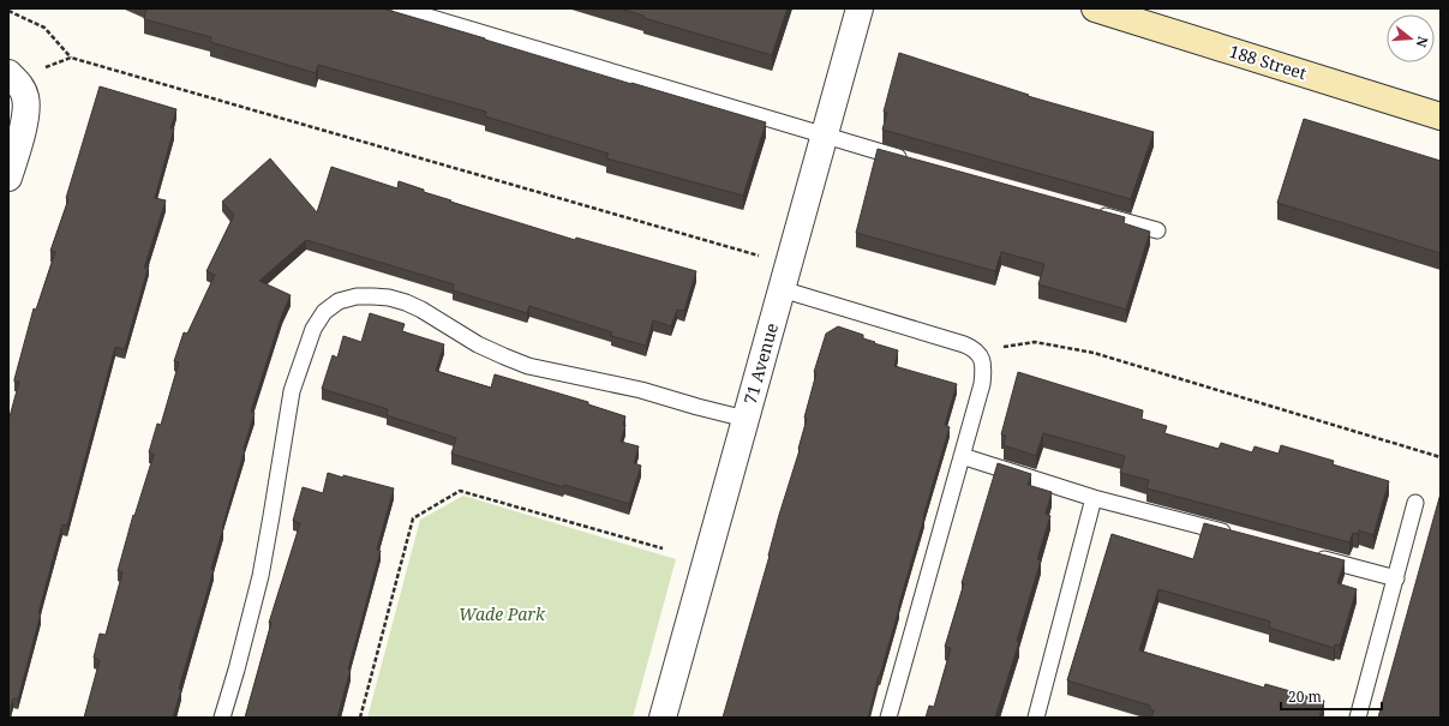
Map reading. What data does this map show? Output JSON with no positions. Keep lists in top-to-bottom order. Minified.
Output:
{"streets":{"street":["188 Street","71 Avenue"]},"parks":["Wade Park"],"scale_bar":"20 m","north":"right"}
